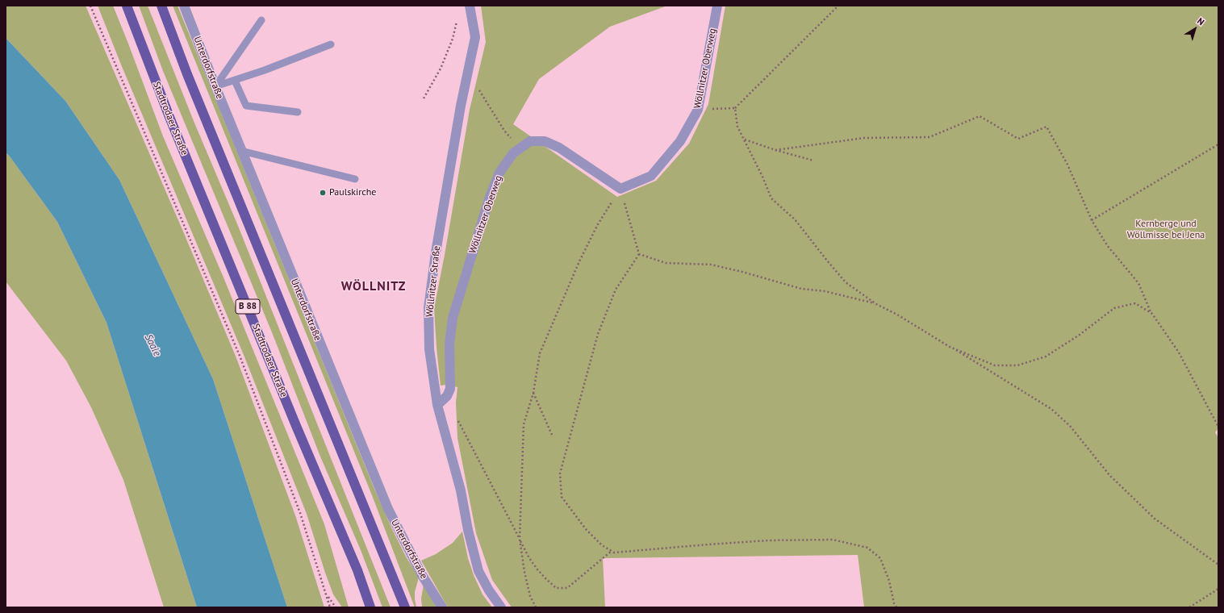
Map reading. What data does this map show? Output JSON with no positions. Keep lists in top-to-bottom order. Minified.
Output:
{"streets":{"main road":["Stadtrodaer Straße","B 88"],"street":["Unterdorfstraße","Wöllnitzer Oberweg","Wöllnitzer Straße"]},"crossings":[["Wöllnitzer Oberweg","Wöllnitzer Straße"]],"districts":["WÖLLNITZ"],"water":["Saale"],"parks":["Kernberge und Wöllmisse bei Jena"],"places":["Paulskirche"],"north":"top right"}
